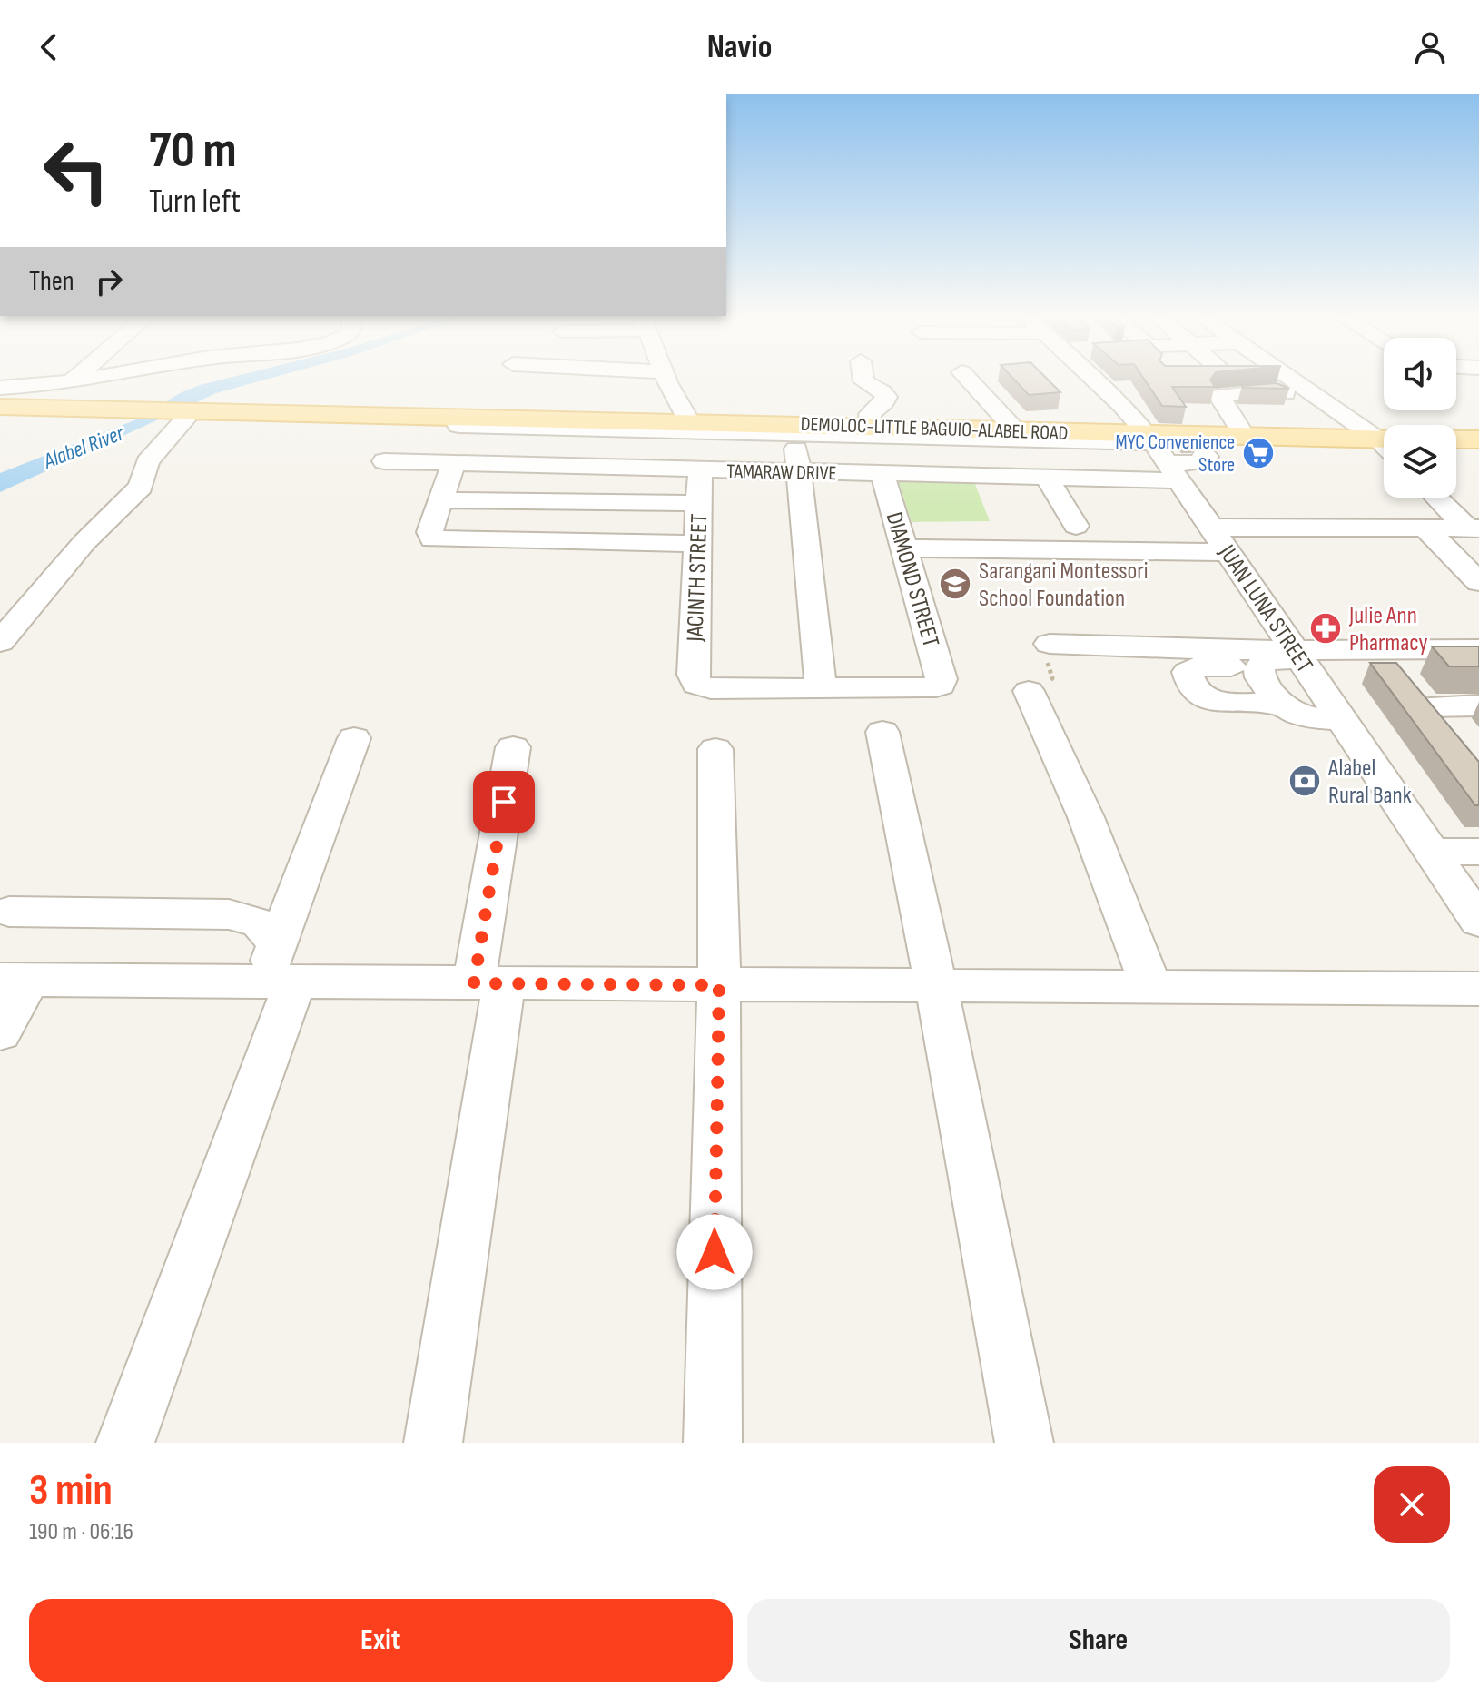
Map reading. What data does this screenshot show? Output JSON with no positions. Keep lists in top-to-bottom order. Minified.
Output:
{"streets":{"main road":["DEMOLOC-LITTLE BAGUIO-ALABEL ROAD"],"street":["TAMARAW DRIVE","JACINTH STREET","DIAMOND STREET","JUAN LUNA STREET"]},"crossings":[["DEMOLOC-LITTLE BAGUIO-ALABEL ROAD","TAMARAW DRIVE"],["DEMOLOC-LITTLE BAGUIO-ALABEL ROAD","JUAN LUNA STREET"],["TAMARAW DRIVE","JACINTH STREET"],["TAMARAW DRIVE","DIAMOND STREET"],["TAMARAW DRIVE","JUAN LUNA STREET"],["JACINTH STREET","DIAMOND STREET"]],"water":["Alabel River"],"places":{"supermarket":["MYC Convenience Store"],"school or university":["Sarangani Montessori School Foundation"],"pharmacy":["Julie Ann Pharmacy"],"bank":["Alabel Rural Bank"]},"page":{"header":"Navio","turn":["70 m","Turn left"],"then":"Then","heading":["3 min","190 m · 06:16"],"buttons":["Exit","Share"]}}
